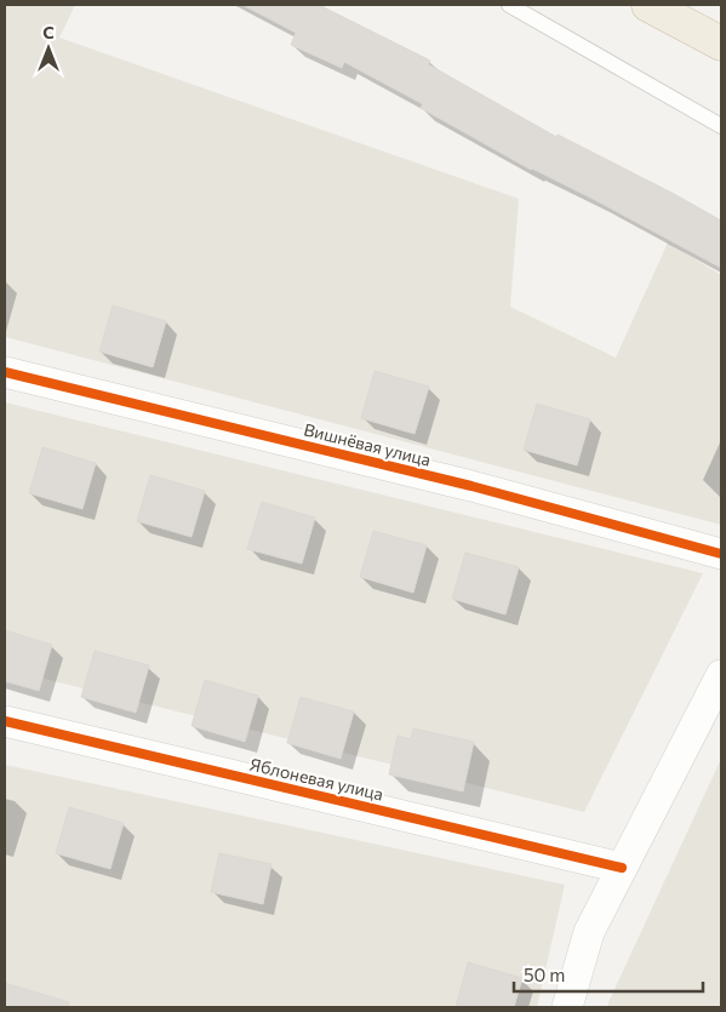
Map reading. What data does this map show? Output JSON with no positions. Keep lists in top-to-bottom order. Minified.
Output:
{"streets":{"street":["Вишнёвая улица","Яблоневая улица"]},"scale_bar":"50 m","north":"top"}
